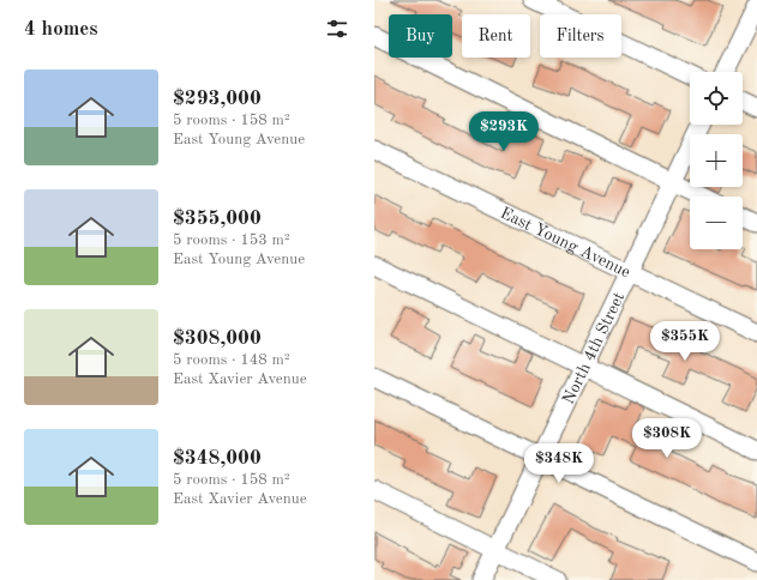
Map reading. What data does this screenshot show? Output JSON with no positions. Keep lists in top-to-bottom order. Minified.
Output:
{"streets":{"street":["East Young Avenue","North 4th Street"]},"crossings":[["East Young Avenue","North 4th Street"]],"page":{"heading":"4 homes","chip":["Buy","Rent","Filters"],"list":[{"name":"$293,000","note":"5 rooms · 158 m² · East Young Avenue"},{"name":"$355,000","note":"5 rooms · 153 m² · East Young Avenue"},{"name":"$308,000","note":"5 rooms · 148 m² · East Xavier Avenue"},{"name":"$348,000","note":"5 rooms · 158 m² · East Xavier Avenue"}],"map_buttons":["+","−"],"price":["$293K","$355K","$308K","$348K"]}}
